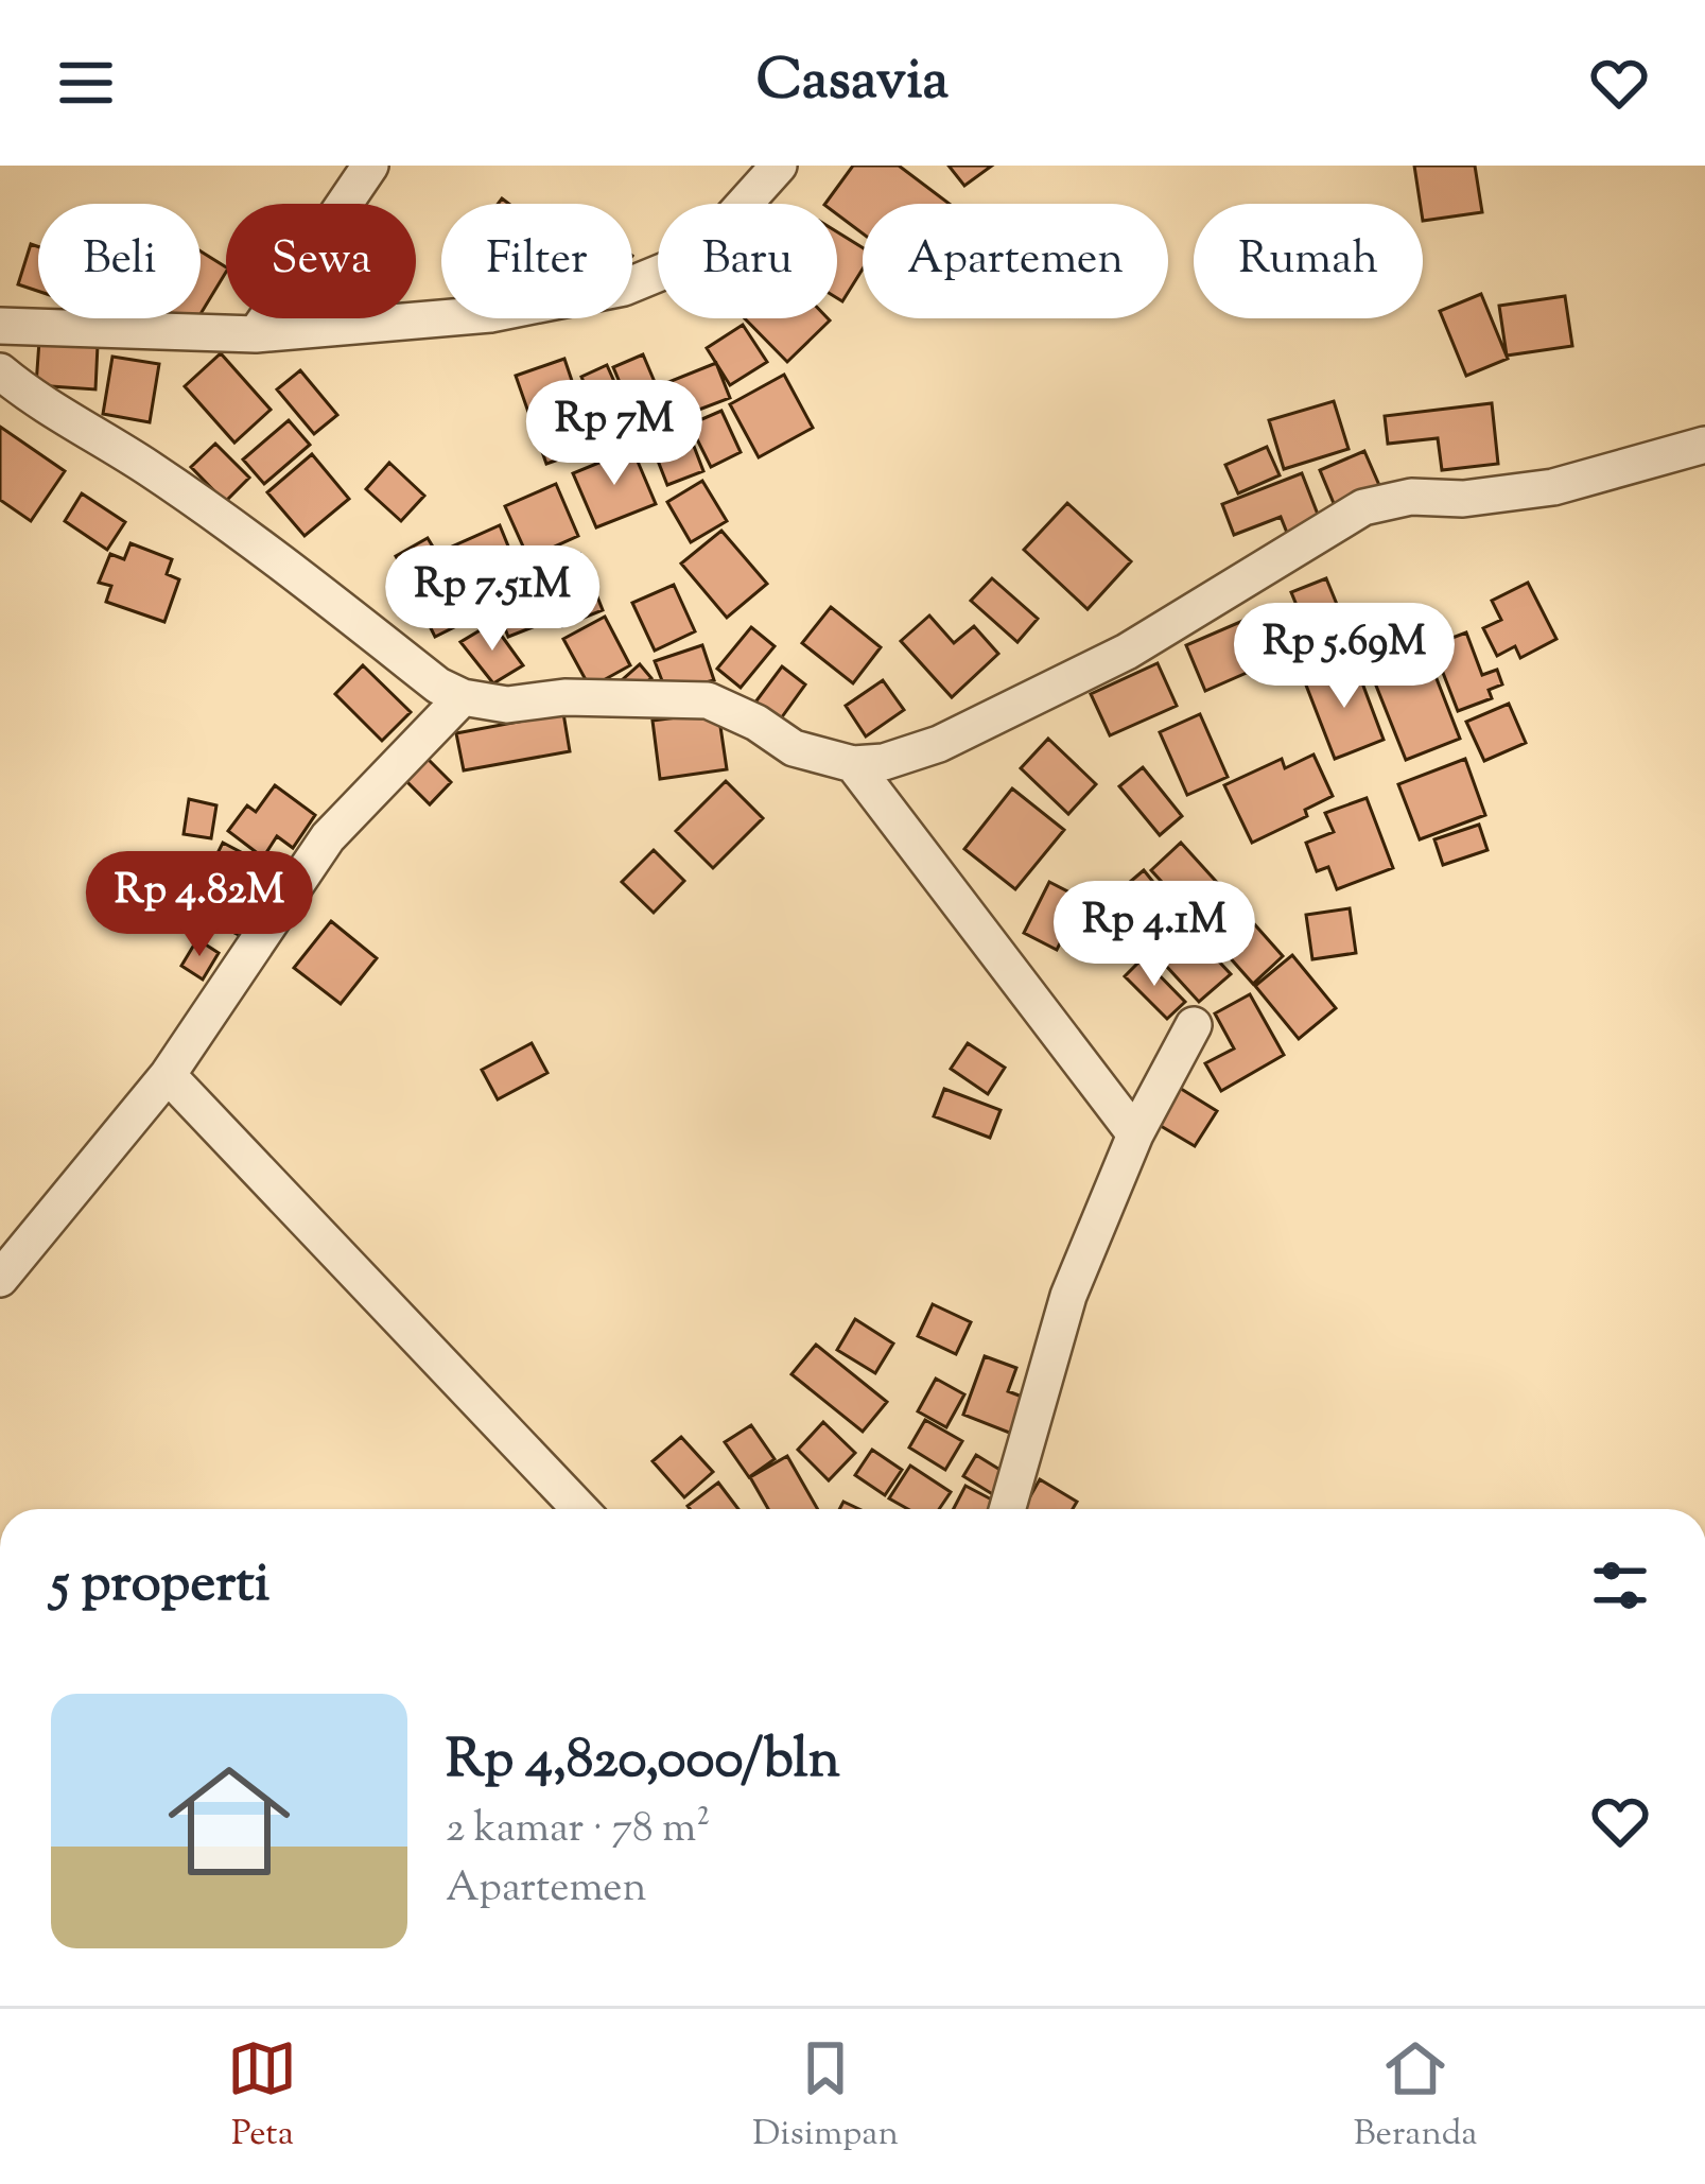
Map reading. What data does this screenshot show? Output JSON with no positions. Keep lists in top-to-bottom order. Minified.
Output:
{"page":{"header":"Casavia","chip":["Beli","Sewa","Filter","Baru","Apartemen","Rumah"],"price":["Rp 7M","Rp 7.51M","Rp 5.69M","Rp 4.82M","Rp 4.1M"],"heading":"5 properti","list":[{"name":"Rp 4,820,000/bln","note":"2 kamar · 78 m² · Apartemen"}],"tabs":["Peta","Disimpan","Beranda"]}}
